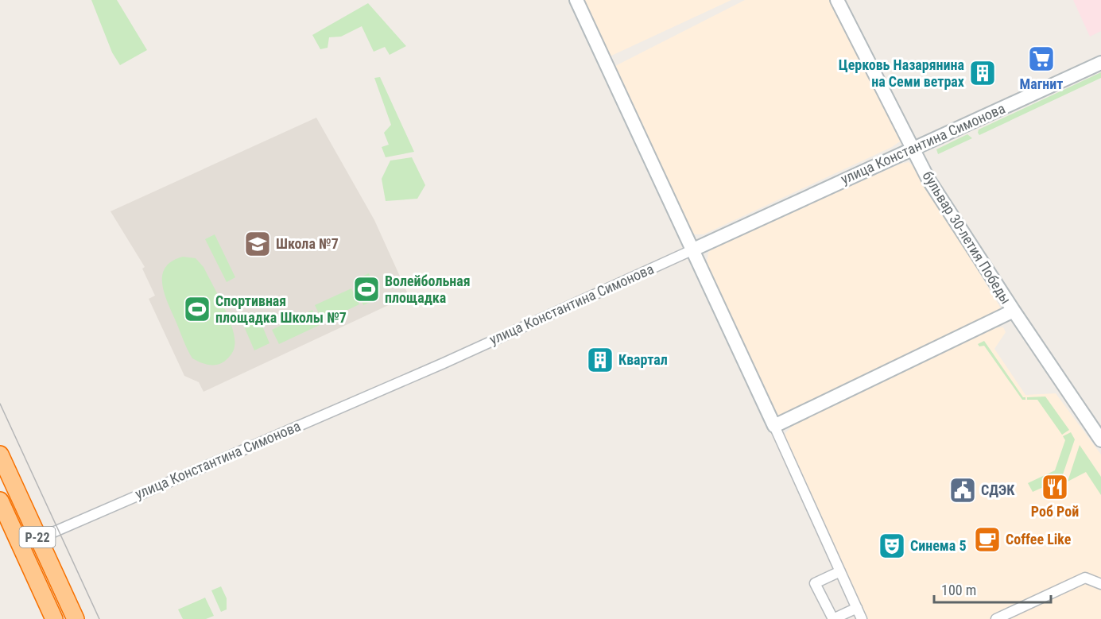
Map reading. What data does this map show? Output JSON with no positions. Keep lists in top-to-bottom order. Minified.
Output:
{"streets":{"highway":["Р-22"],"street":["улица Константина Симонова","бульвар 30-летия Победы"]},"crossings":[["улица Константина Симонова","бульвар 30-летия Победы"],["улица Константина Симонова","Р-22"]],"places":{"supermarket":["Магнит"],"building":["Церковь Назарянина на Семи ветрах","Квартал"],"school or university":["Школа №7"],"sports":["Волейбольная площадка","Спортивная площадка Школы №7"],"restaurant":["Роб Рой"],"public building":["СДЭК"],"cafe":["Coffee Like"],"theatre":["Синема 5"]},"scale_bar":"100 m"}
